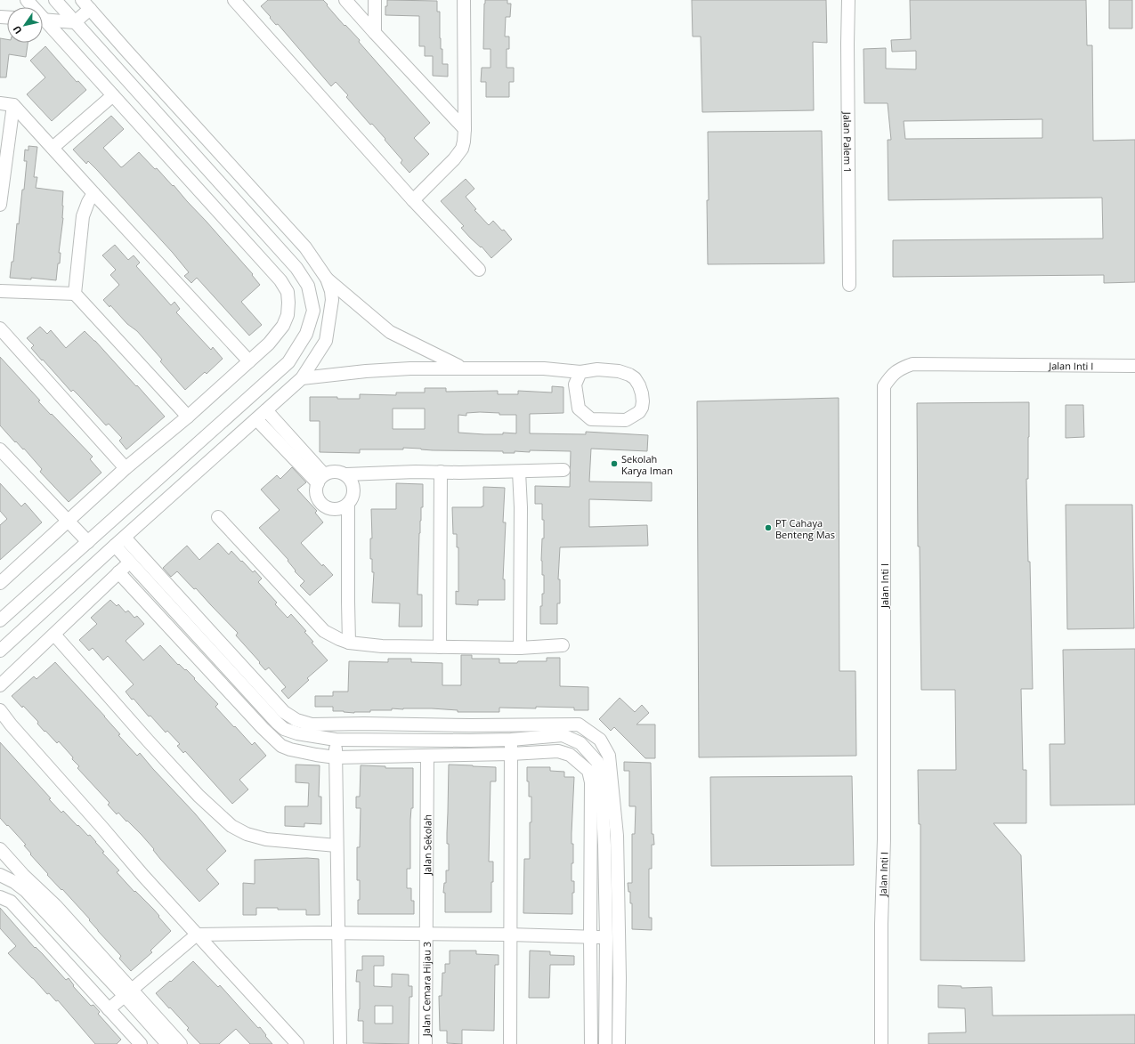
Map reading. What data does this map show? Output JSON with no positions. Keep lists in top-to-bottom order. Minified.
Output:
{"streets":{"street":["Jalan Palem 1","Jalan Inti I","Jalan Sekolah","Jalan Cemara Hijau 3"]},"crossings":[["Jalan Sekolah","Jalan Cemara Hijau 3"]],"places":["Sekolah Karya Iman","PT Cahaya Benteng Mas"],"north":"bottom left"}
